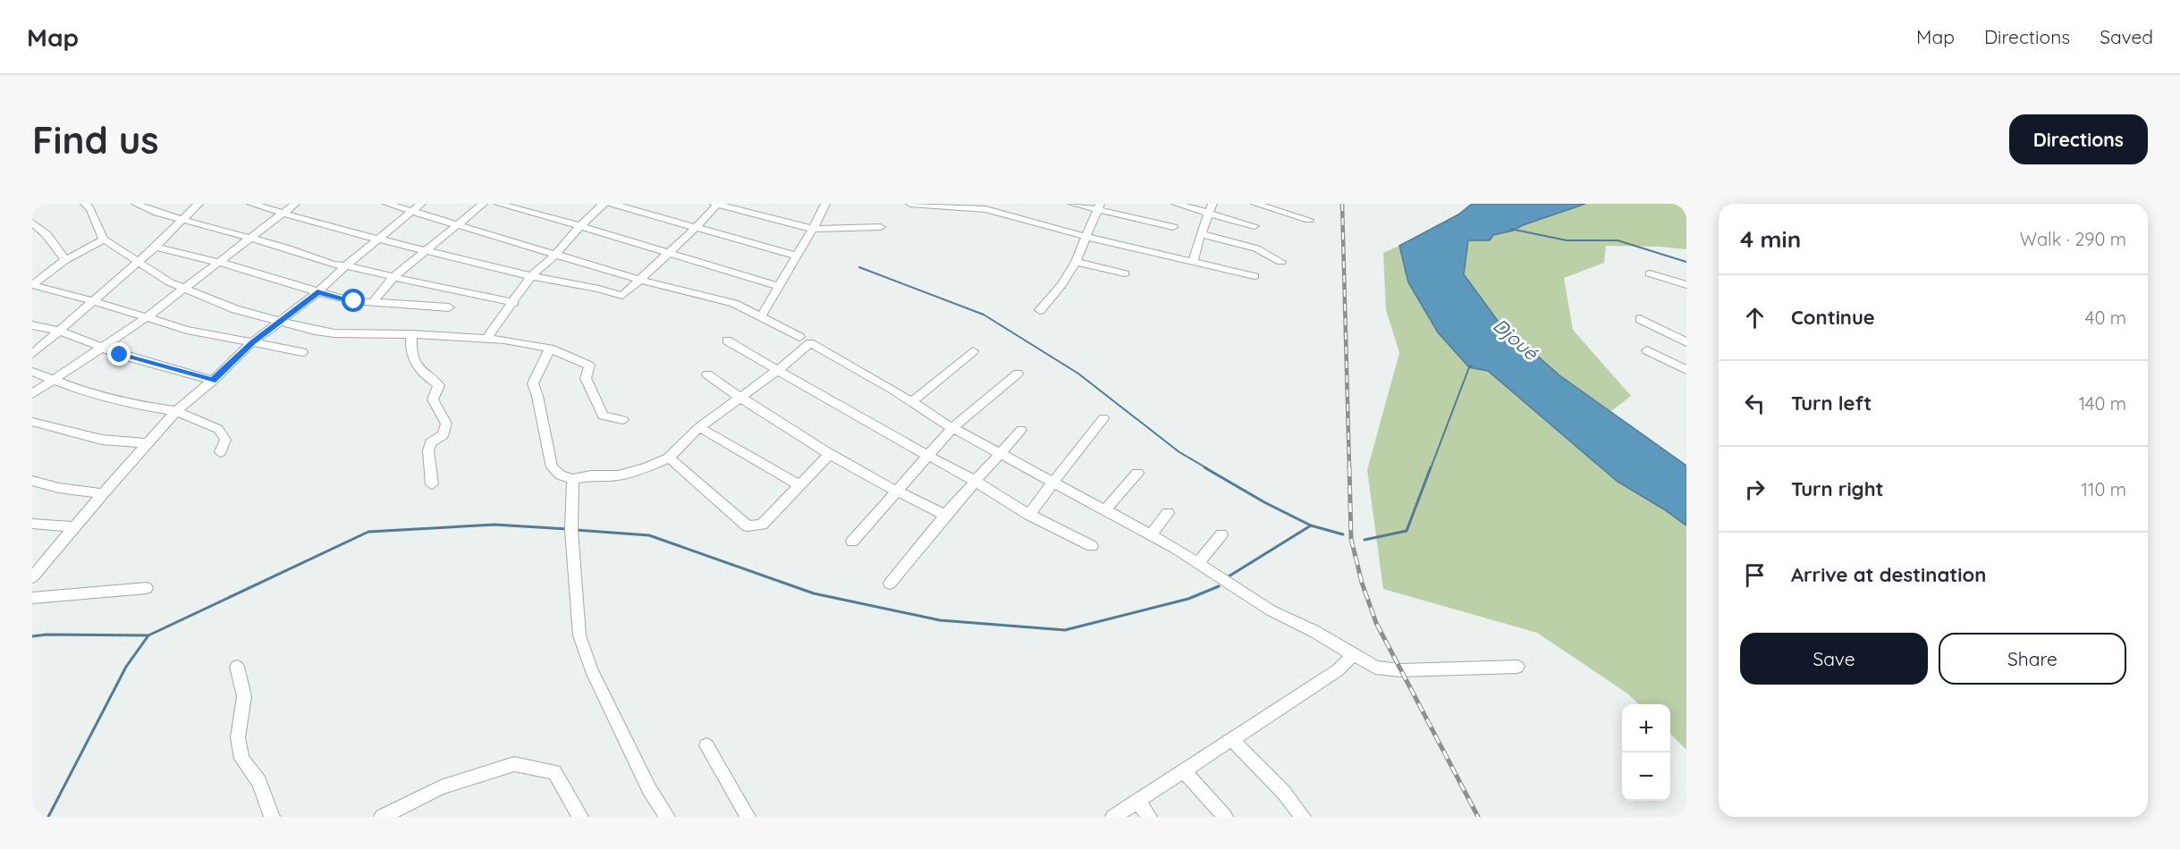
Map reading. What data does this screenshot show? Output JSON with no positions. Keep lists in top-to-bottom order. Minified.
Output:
{"water":["Djoué"],"page":{"header":"Map","nav":["Map","Directions","Saved"],"buttons":["Directions",["Save","Share"]],"title":"Find us","heading":["4 min","Walk · 290 m"],"list":[["Continue","40 m"],["Turn left","140 m"],["Turn right","110 m"],"Arrive at destination"],"map_buttons":["+","−"]}}
